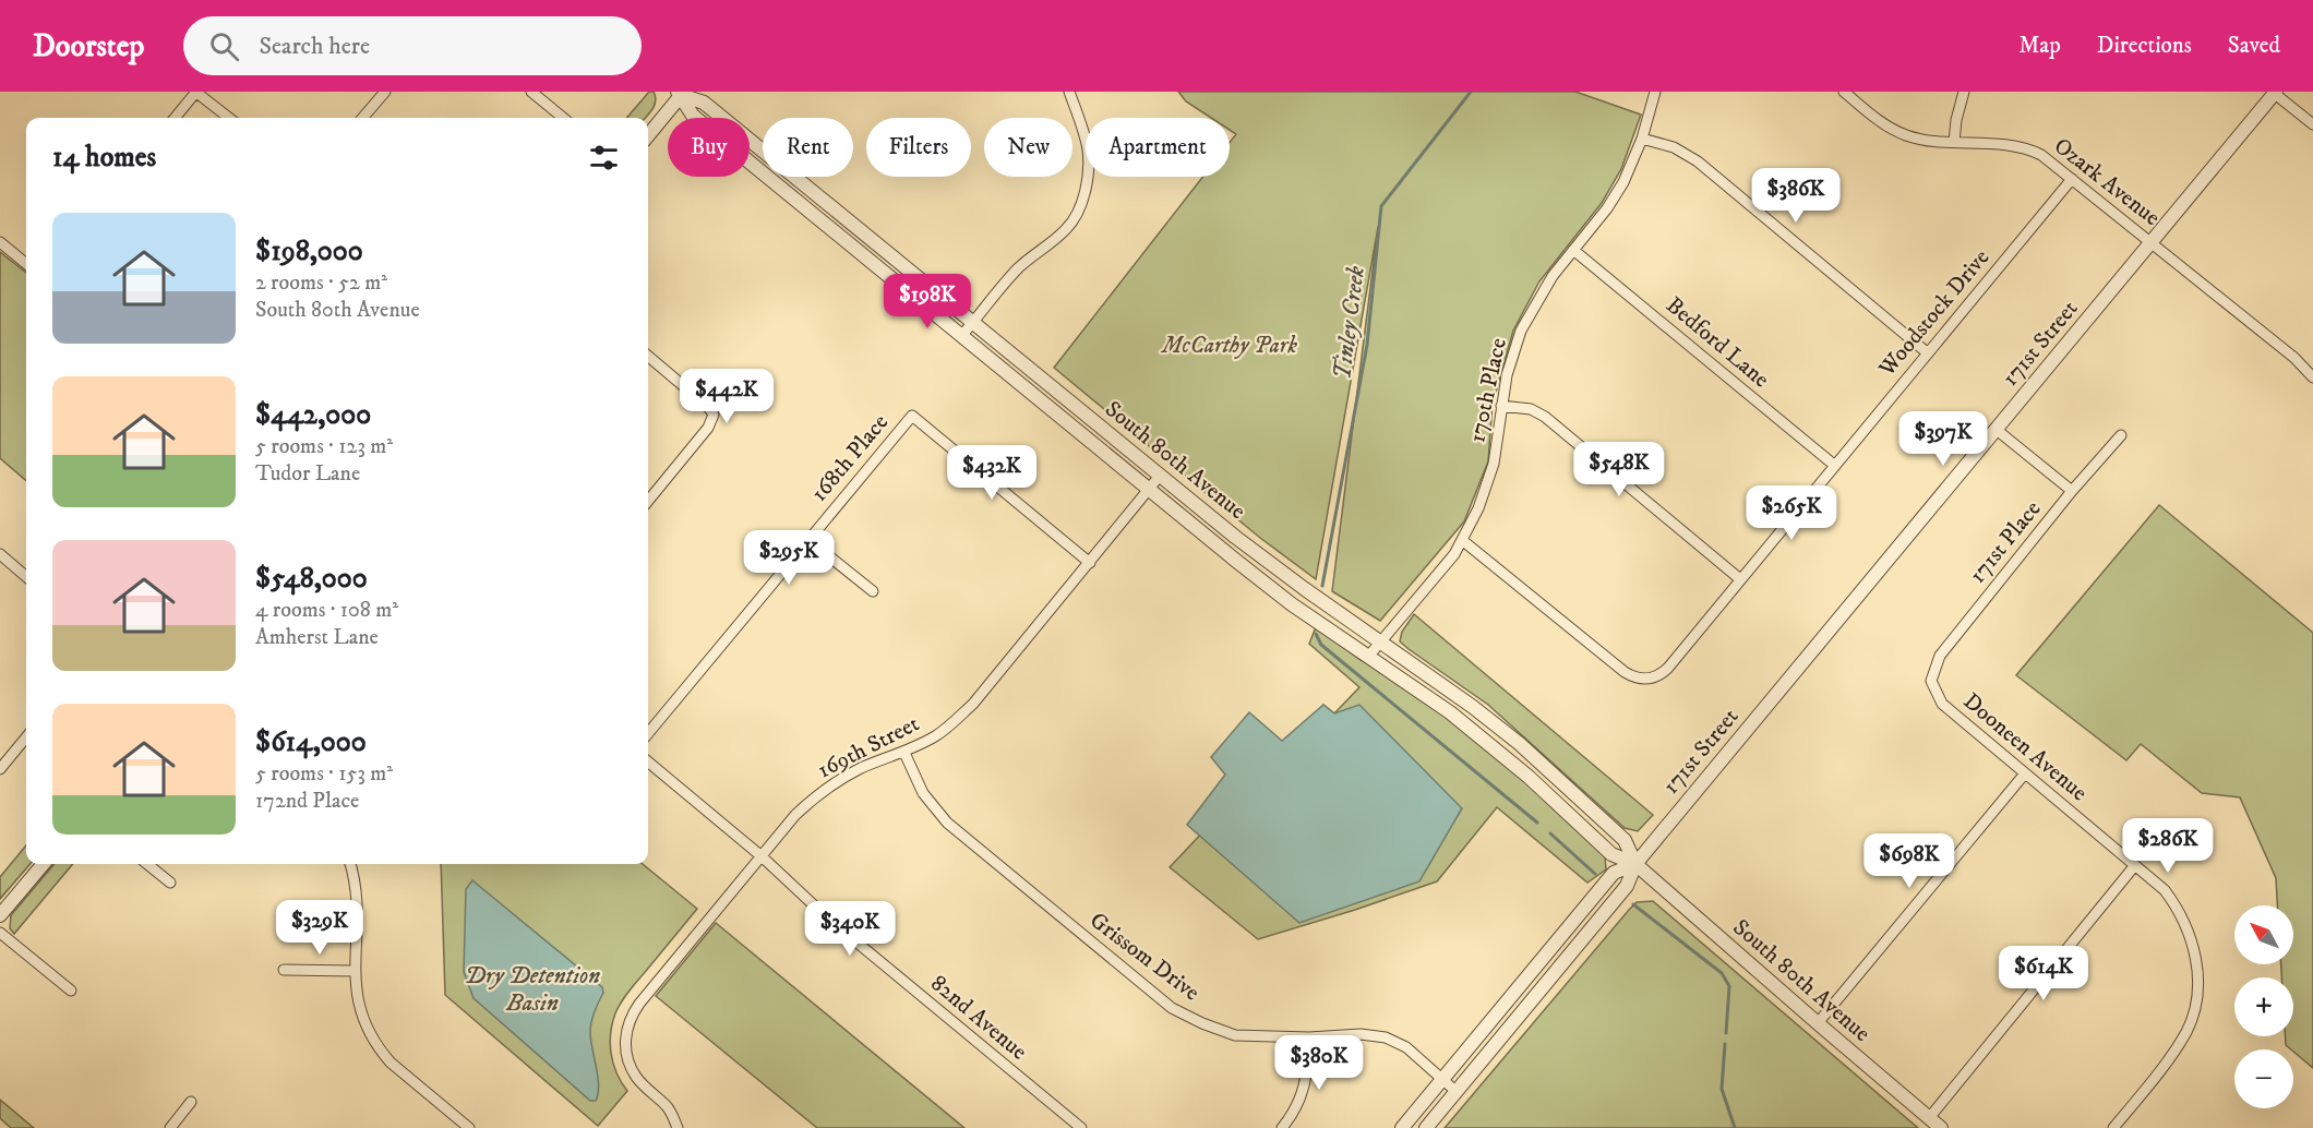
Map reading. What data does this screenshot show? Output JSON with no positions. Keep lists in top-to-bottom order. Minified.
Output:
{"streets":{"street":["Ozark Avenue","Woodstock Drive","Bedford Lane","171st Street","170th Place","168th Place","South 80th Avenue","171st Place","169th Street","Dooneen Avenue","Grissom Drive","82nd Avenue"]},"crossings":[["Ozark Avenue","Woodstock Drive"],["Ozark Avenue","171st Street"],["Woodstock Drive","Bedford Lane"],["Woodstock Drive","170th Place"],["Bedford Lane","170th Place"],["171st Street","South 80th Avenue"],["171st Street","Grissom Drive"],["170th Place","South 80th Avenue"],["168th Place","169th Street"],["South 80th Avenue","169th Street"],["171st Place","Dooneen Avenue"],["169th Street","Grissom Drive"],["169th Street","82nd Avenue"]],"water":["Tinley Creek","Dry Detention Basin"],"parks":["McCarthy Park"],"north":"top left","page":{"header":"Doorstep","search":"Search here","nav":["Map","Directions","Saved"],"chip":["Buy","Rent","Filters","New","Apartment"],"heading":"14 homes","price":["$386K","$198K","$442K","$397K","$548K","$432K","$265K","$295K","$286K","$698K","$329K","$340K","$614K","$380K"],"list":[{"name":"$198,000","note":"2 rooms · 52 m² · South 80th Avenue"},{"name":"$442,000","note":"5 rooms · 123 m² · Tudor Lane"},{"name":"$548,000","note":"4 rooms · 108 m² · Amherst Lane"},{"name":"$614,000","note":"5 rooms · 153 m² · 172nd Place"}],"map_buttons":["+","−"]}}
